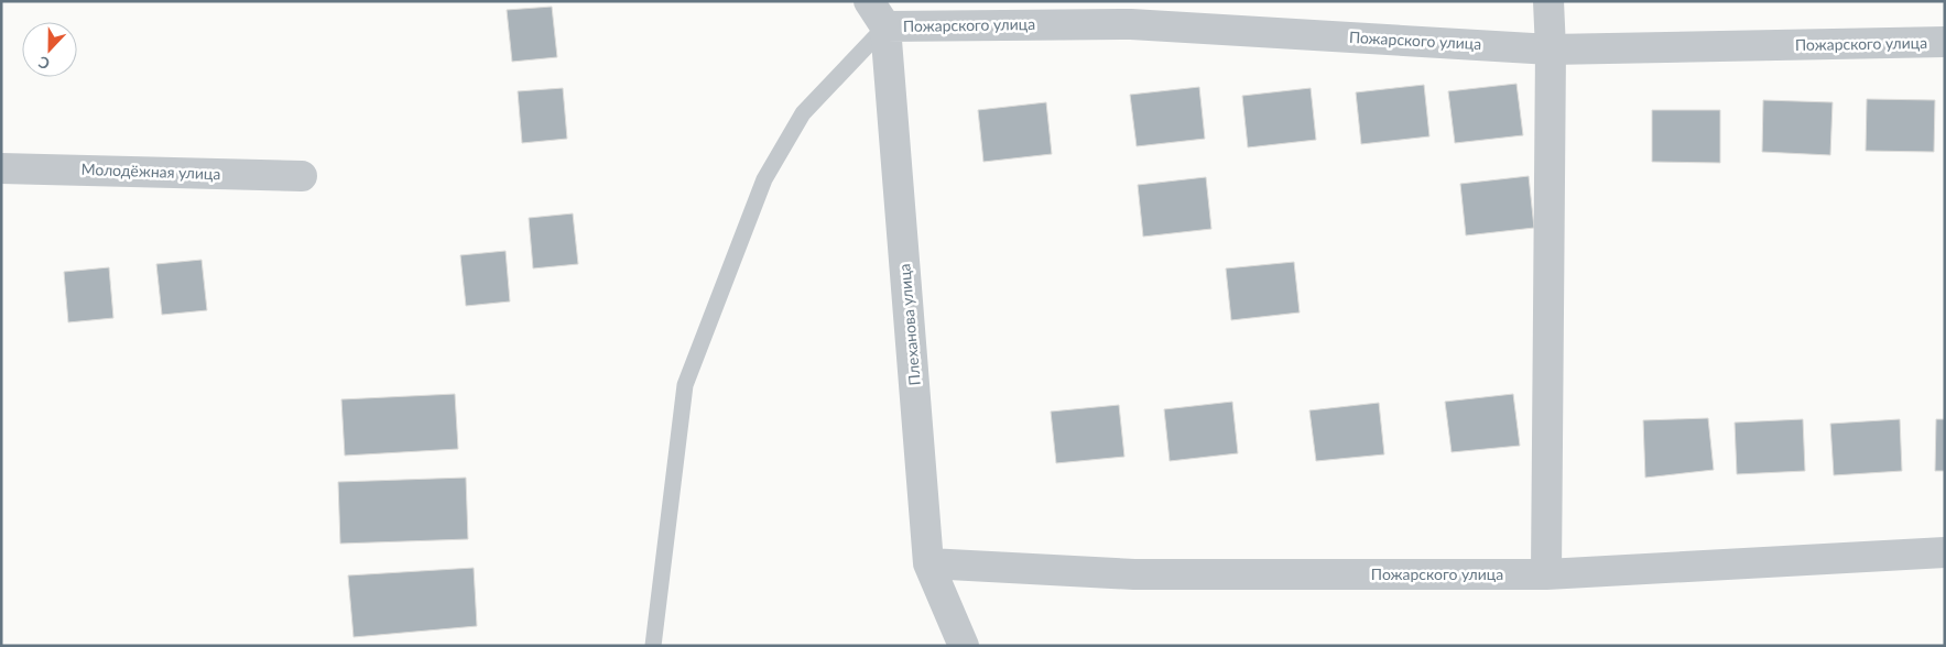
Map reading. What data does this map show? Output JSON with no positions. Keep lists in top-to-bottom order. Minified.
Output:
{"streets":{"street":["Пожарского улица","Молодёжная улица","Плеханова улица"]},"crossings":[["Пожарского улица","Плеханова улица"]],"north":"bottom"}
